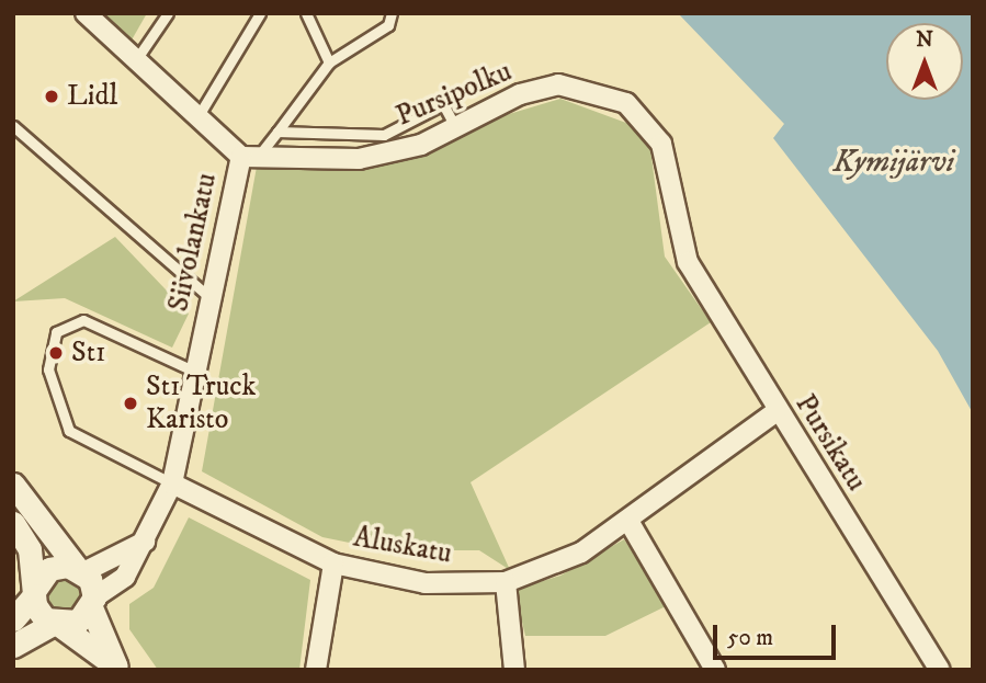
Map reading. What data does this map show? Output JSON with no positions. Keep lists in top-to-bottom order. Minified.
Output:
{"streets":{"street":["Pursipolku","Siivolankatu","Pursikatu","Aluskatu"]},"crossings":[["Pursipolku","Siivolankatu"],["Pursipolku","Pursikatu"],["Siivolankatu","Aluskatu"],["Pursikatu","Aluskatu"]],"water":["Kymijärvi"],"places":["Lidl","St1","St1 Truck Karisto"],"scale_bar":"50 m","north":"top"}
